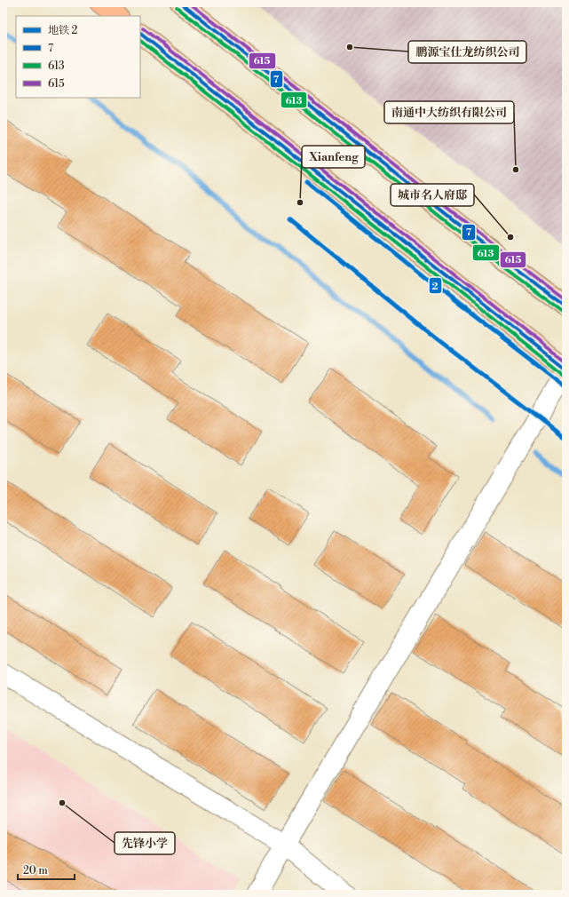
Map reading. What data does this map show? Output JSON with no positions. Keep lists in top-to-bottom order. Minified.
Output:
{"places":["鹏源宝仕龙纺织公司","南通中大纺织有限公司","Xianfeng","城市名人府邸","先锋小学"],"lines":["transit line 7","transit line 615","transit line 613","metro line 2"],"legend":["地铁 2","7","613","615"],"scale_bar":"20 m"}
